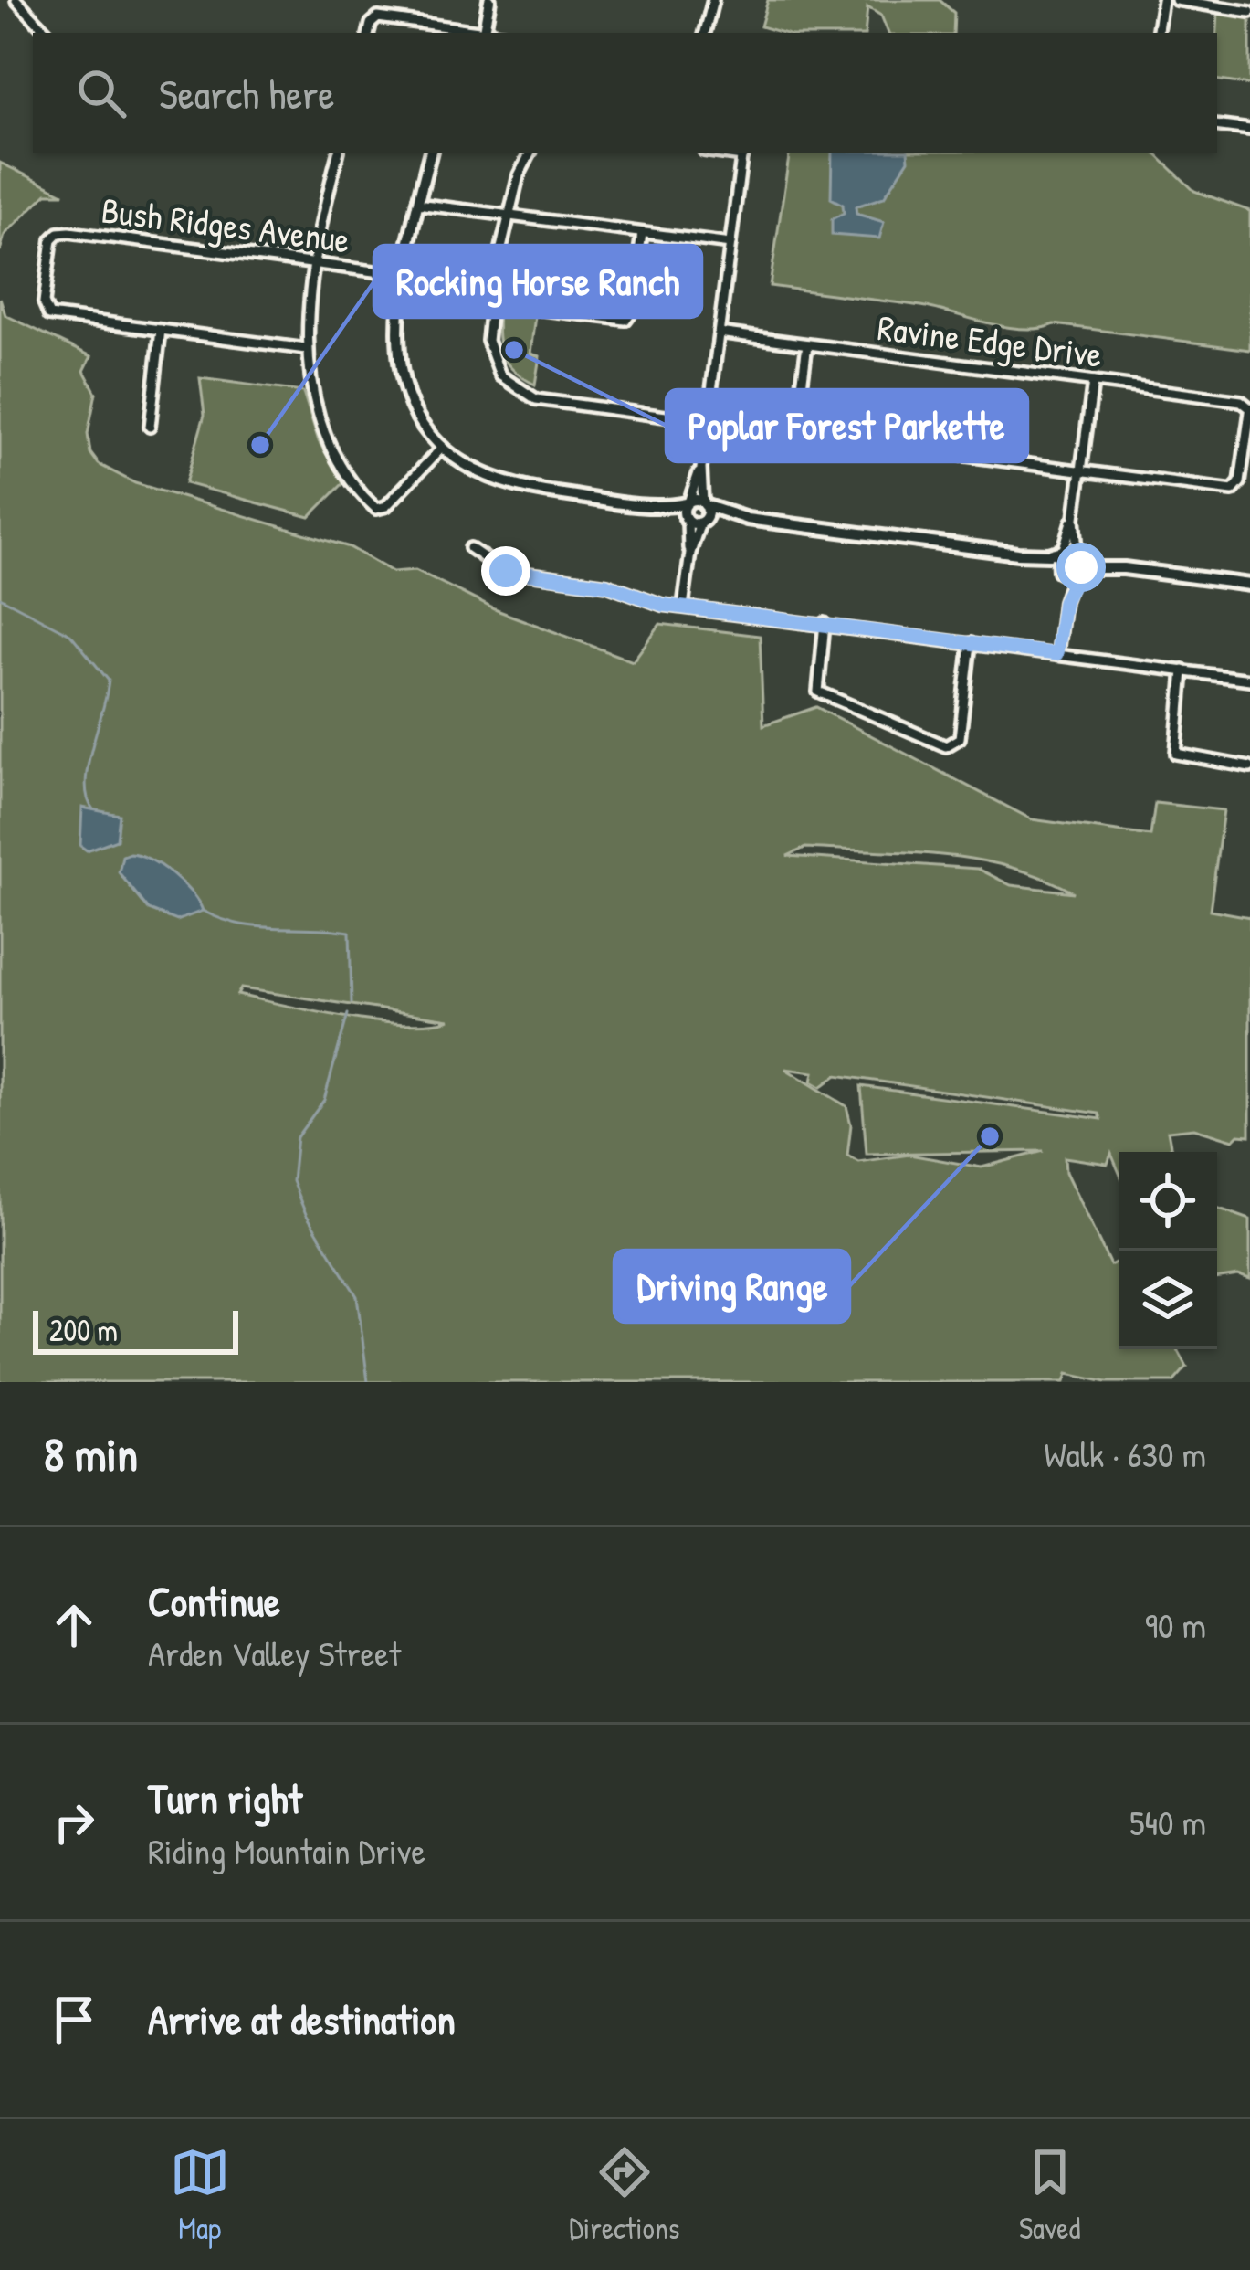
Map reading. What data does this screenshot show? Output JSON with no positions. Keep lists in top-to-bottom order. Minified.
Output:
{"streets":{"street":["Bush Ridges Avenue","Ravine Edge Drive"]},"places":["Poplar Forest Parkette","Rocking Horse Ranch","Driving Range"],"scale_bar":"200 m","page":{"search":"Search here","scale":"200 m","heading":["8 min","Walk · 630 m"],"list":[["Continue","Arden Valley Street","90 m"],["Turn right","Riding Mountain Drive","540 m"],"Arrive at destination"],"nav":["Map","Directions","Saved"]}}
